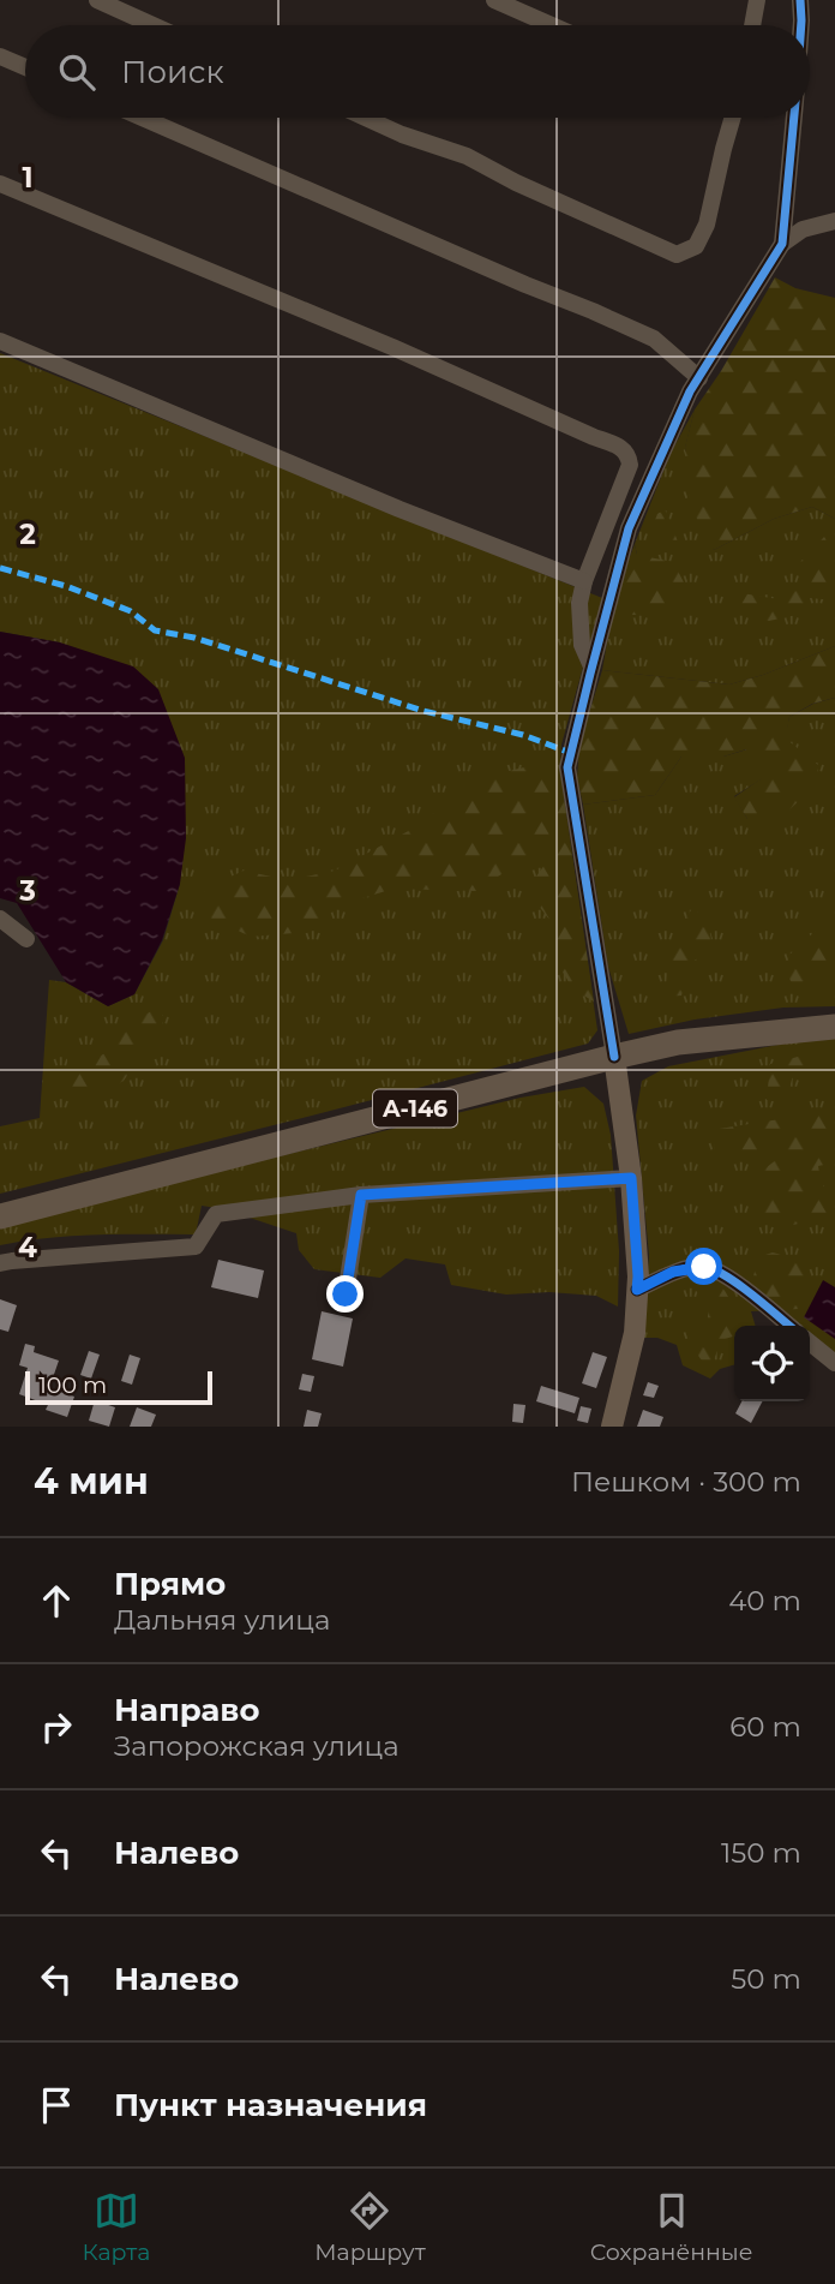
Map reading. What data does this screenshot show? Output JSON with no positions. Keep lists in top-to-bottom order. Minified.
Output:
{"streets":{"highway":["А-146"]},"scale_bar":"100 m","page":{"search":"Поиск","scale":"100 m","heading":["4 мин","Пешком · 300 m"],"list":[["Прямо","Дальняя улица","40 m"],["Направо","Запорожская улица","60 m"],["Налево","150 m"],["Налево","50 m"],"Пункт назначения"],"nav":["Карта","Маршрут","Сохранённые"]},"grid":{"rows":["1","2","3","4"]}}
